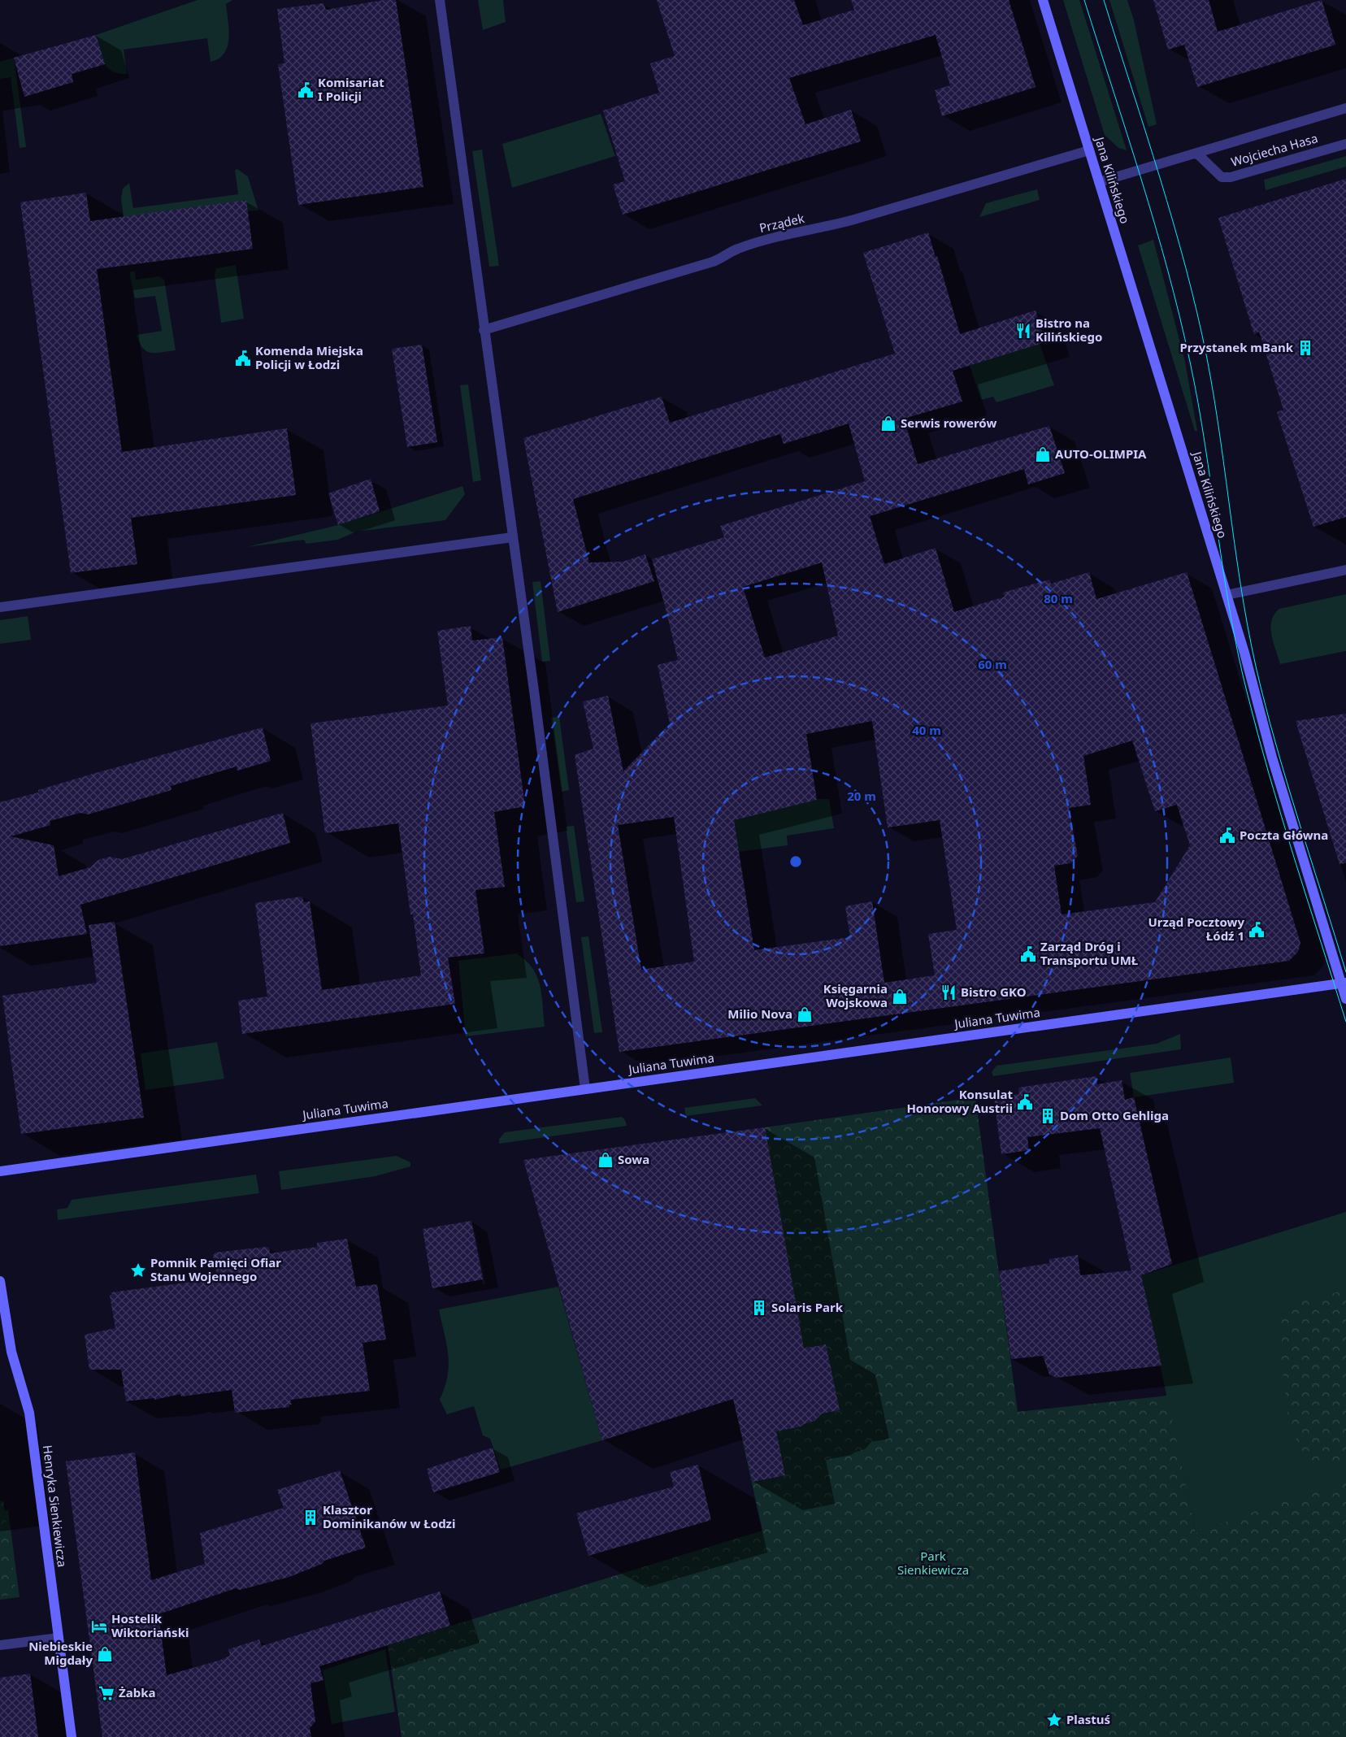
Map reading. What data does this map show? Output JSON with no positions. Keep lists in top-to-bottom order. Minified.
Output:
{"streets":{"street":["Wojciecha Hasa","Jana Kilińskiego","Prządek","Juliana Tuwima","Henryka Sienkiewicza"]},"crossings":[["Wojciecha Hasa","Jana Kilińskiego"],["Jana Kilińskiego","Prządek"],["Jana Kilińskiego","Juliana Tuwima"]],"parks":["Park Sienkiewicza"],"places":{"public building":["Komisariat I Policji","Komenda Miejska Policji w Łodzi","Poczta Główna","Urząd Pocztowy Łódź 1","Zarząd Dróg i Transportu UMŁ","Konsulat Honorowy Austrii"],"restaurant":["Bistro na Kilińskiego","Bistro GKO"],"building":["Przystanek mBank","Dom Otto Gehliga","Solaris Park","Klasztor Dominikanów w Łodzi"],"shop":["Serwis rowerów","AUTO-OLIMPIA","Księgarnia Wojskowa","Milio Nova","Sowa","Niebieskie Migdały"],"place":["Pomnik Pamięci Ofiar Stanu Wojennego","Plastuś"],"hotel":["Hostelik Wiktoriański"],"supermarket":["Żabka"]},"rings":["80 m","60 m","40 m","20 m"]}
